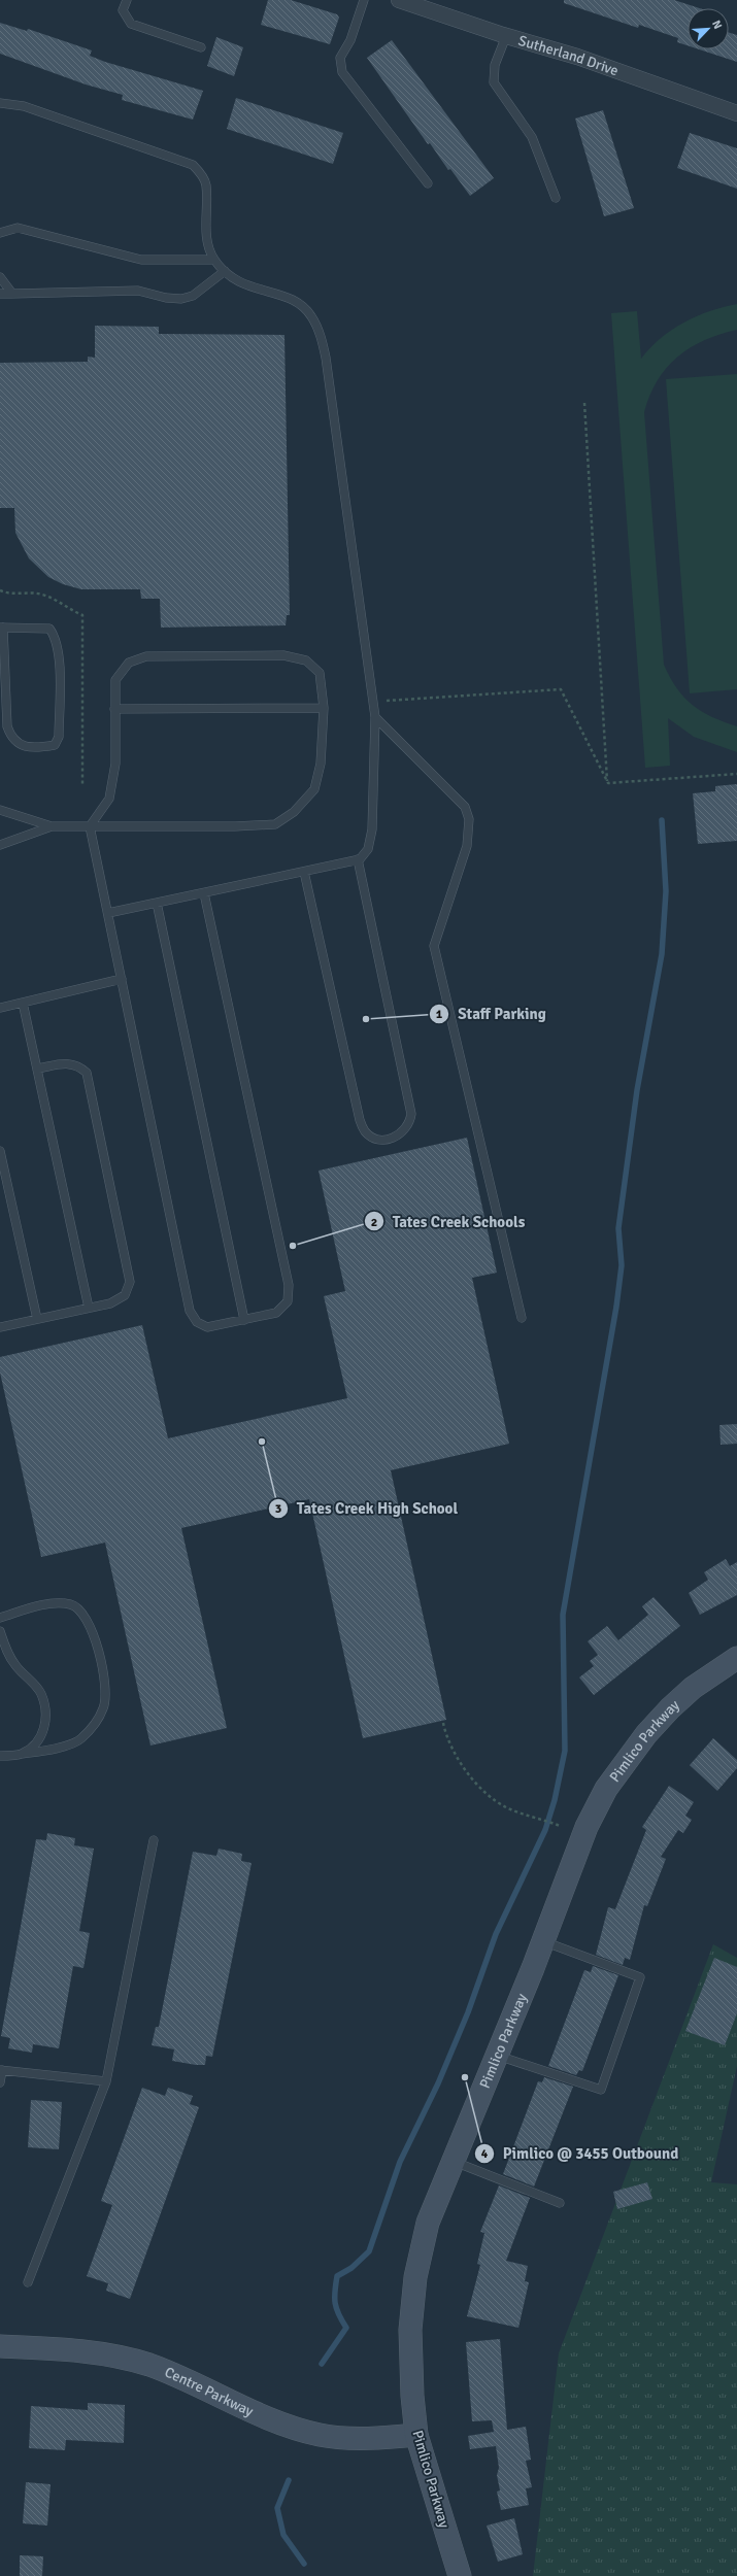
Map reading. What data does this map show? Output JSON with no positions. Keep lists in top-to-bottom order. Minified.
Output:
{"streets":{"street":["Sutherland Drive","Pimlico Parkway","Centre Parkway"]},"crossings":[["Pimlico Parkway","Centre Parkway"]],"places":["Staff Parking","Tates Creek Schools","Tates Creek High School","Pimlico @ 3455 Outbound"],"north":"top right"}
